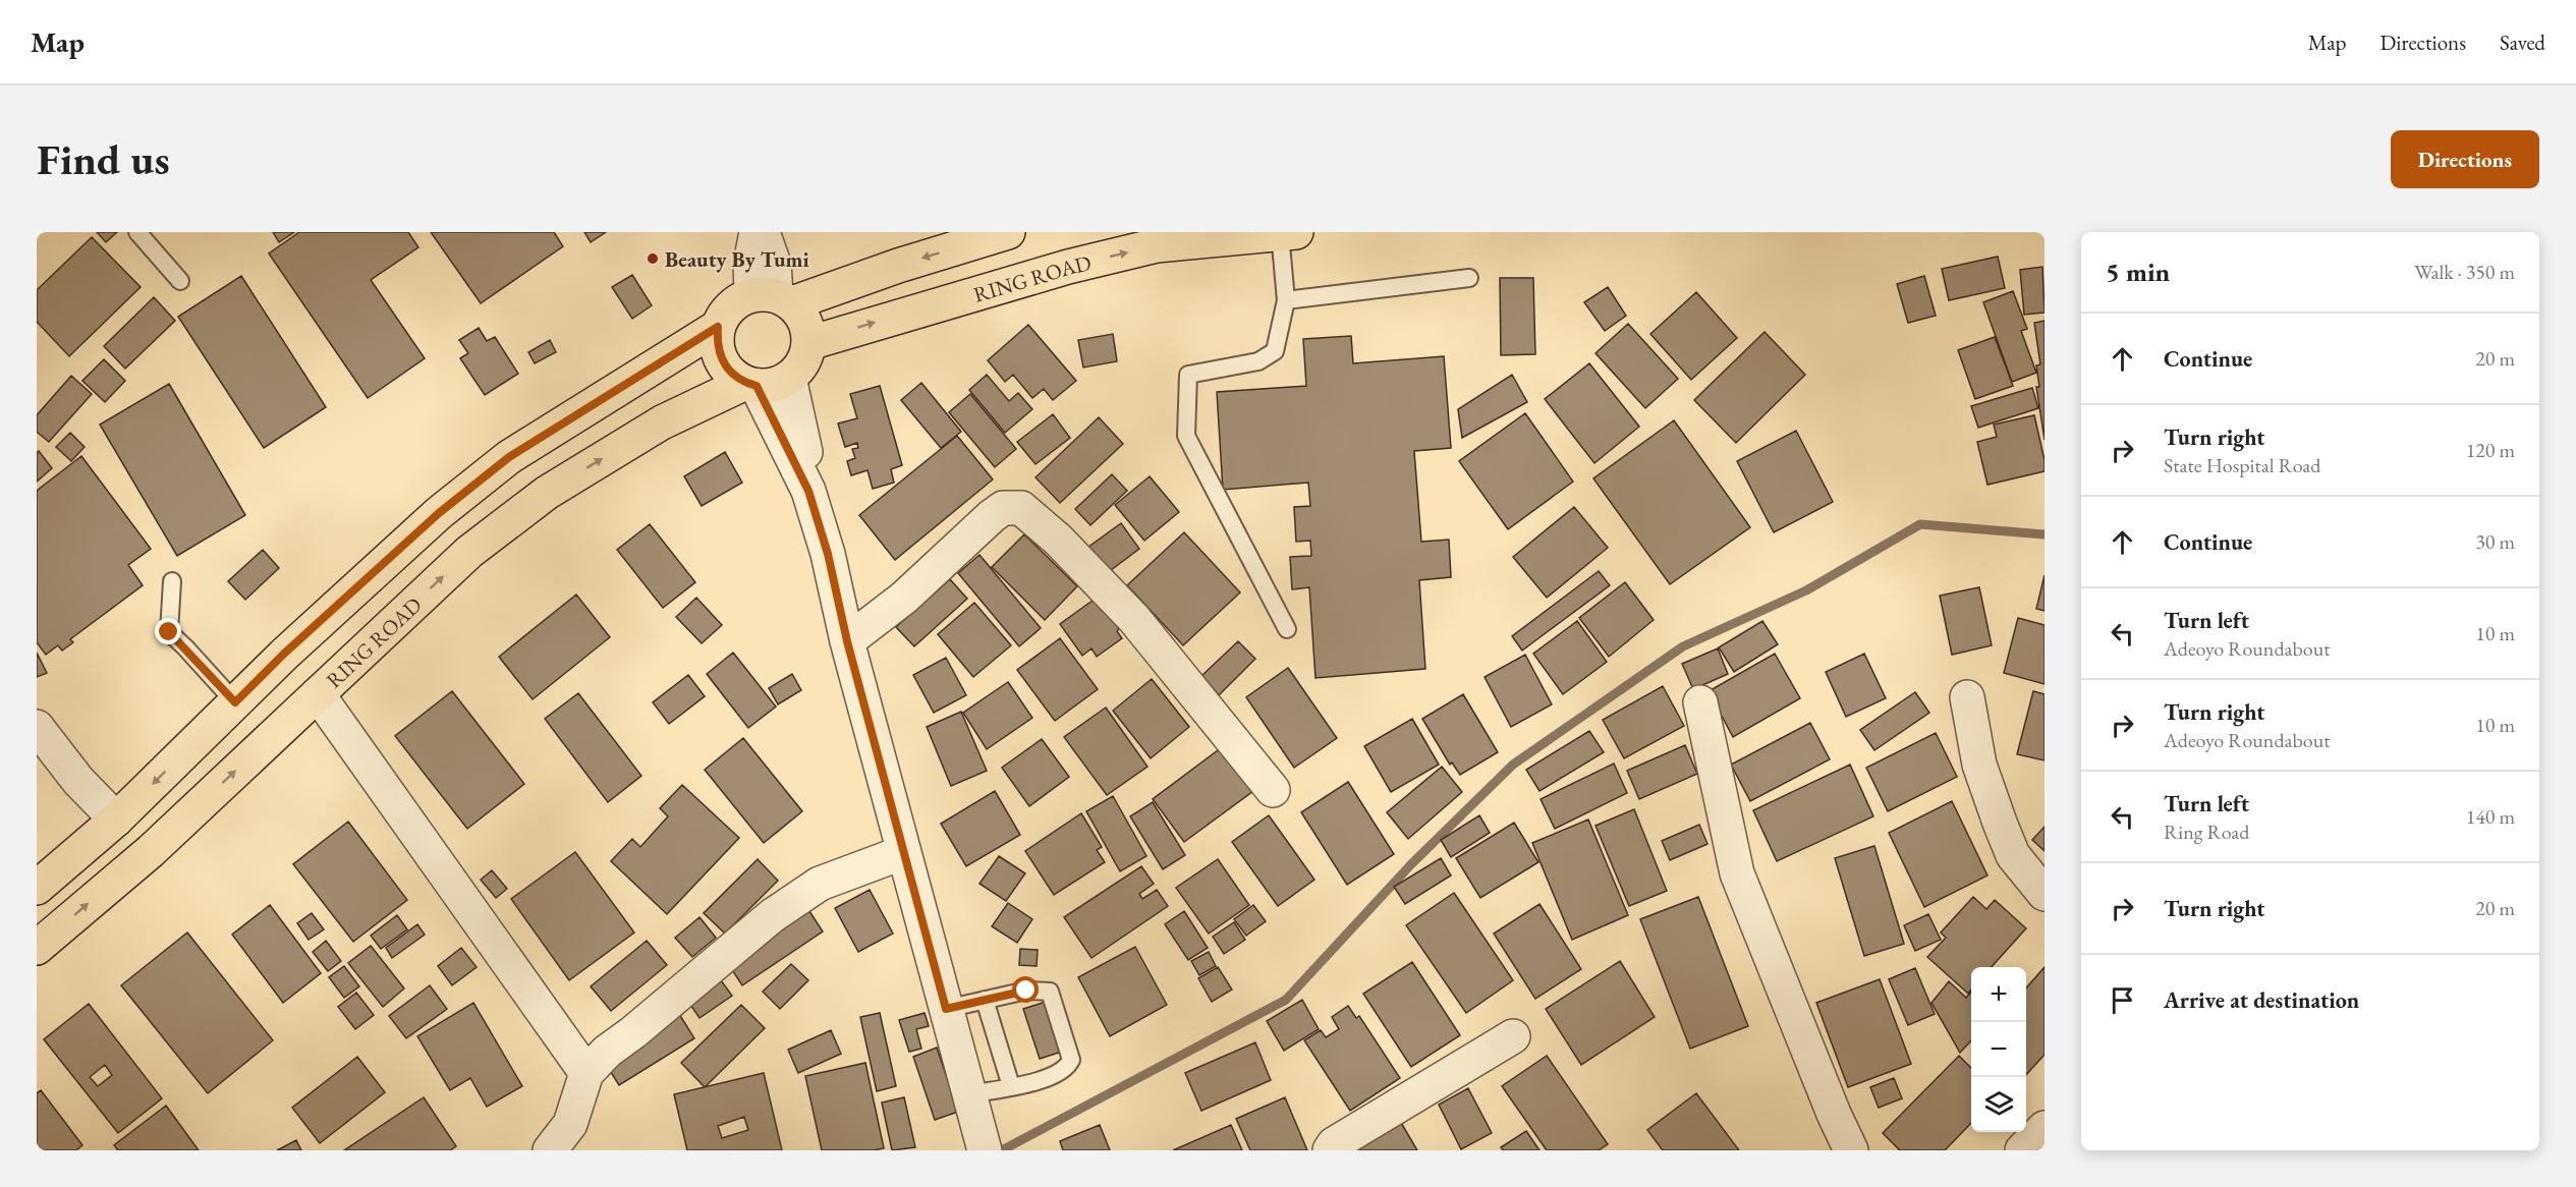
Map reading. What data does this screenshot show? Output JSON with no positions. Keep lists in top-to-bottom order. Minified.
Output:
{"streets":{"main road":["RING ROAD"]},"places":["Beauty By Tumi"],"page":{"header":"Map","nav":["Map","Directions","Saved"],"buttons":"Directions","title":"Find us","heading":["5 min","Walk · 350 m"],"list":[["Continue","20 m"],["Turn right","State Hospital Road","120 m"],["Continue","30 m"],["Turn left","Adeoyo Roundabout","10 m"],["Turn right","Adeoyo Roundabout","10 m"],["Turn left","Ring Road","140 m"],["Turn right","20 m"],"Arrive at destination"],"map_buttons":["+","−"]}}
